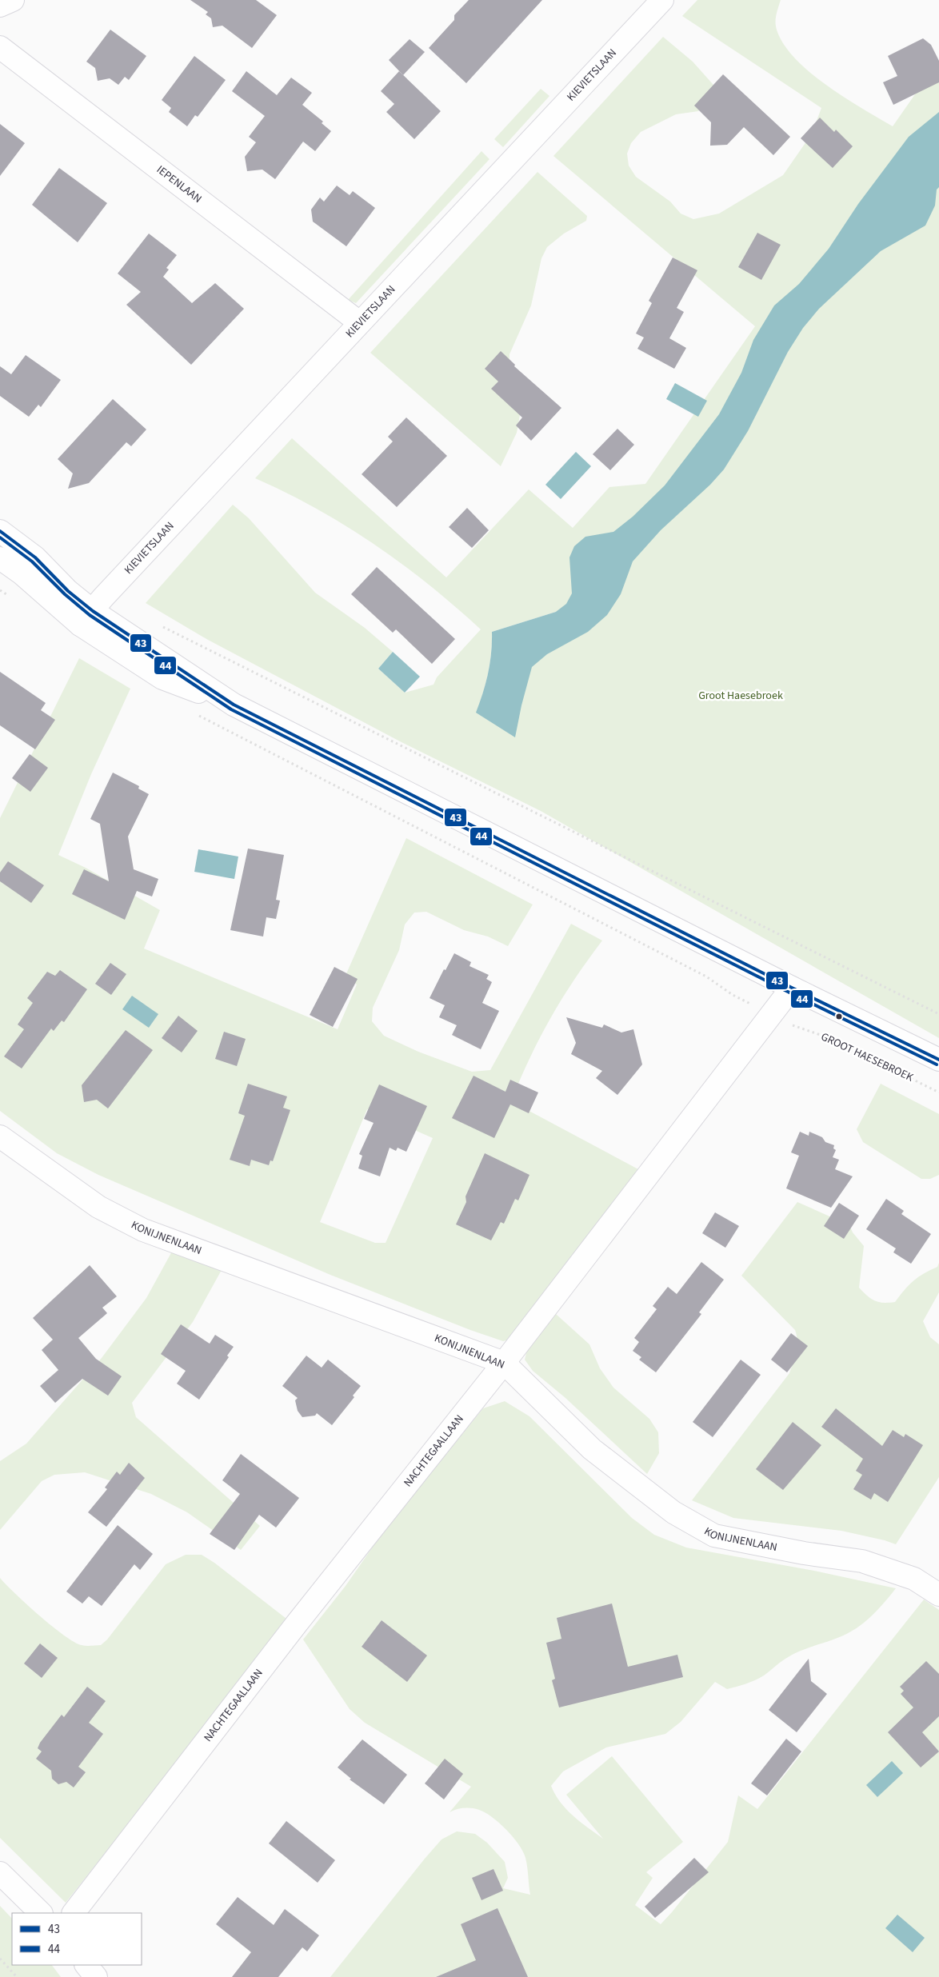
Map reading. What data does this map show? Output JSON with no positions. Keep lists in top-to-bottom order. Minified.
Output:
{"streets":{"street":["KIEVIETSLAAN","IEPENLAAN","KONIJNENLAAN","NACHTEGAALLAAN"],"path":["GROOT HAESEBROEK"]},"crossings":[["KIEVIETSLAAN","IEPENLAAN"],["GROOT HAESEBROEK","NACHTEGAALLAAN"],["KONIJNENLAAN","NACHTEGAALLAAN"]],"parks":["Groot Haesebroek"],"lines":["transit line 43","transit line 44"],"legend":["43","44"]}
